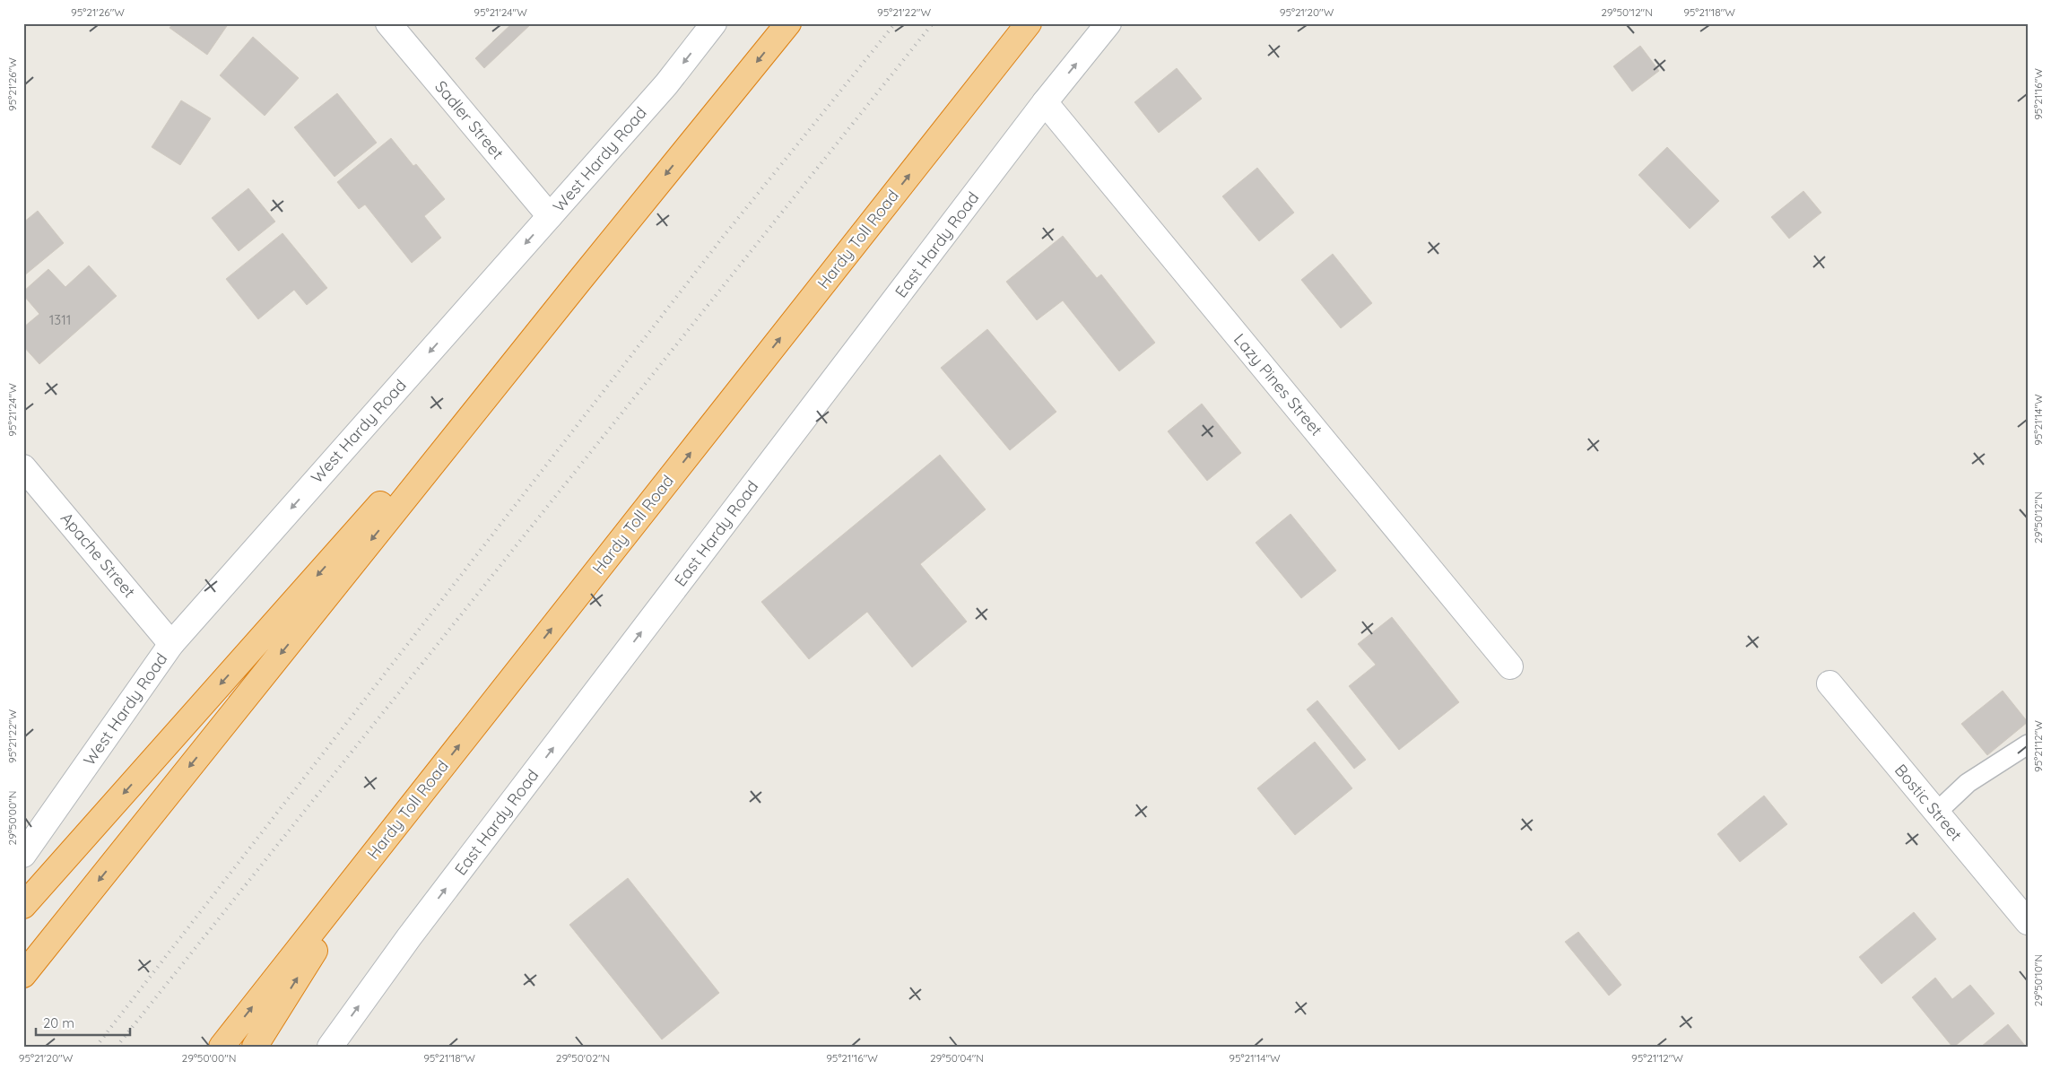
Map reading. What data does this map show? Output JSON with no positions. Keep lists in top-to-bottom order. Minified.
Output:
{"streets":{"highway":["Hardy Toll Road"],"main road":["Sadler Street","West Hardy Road","East Hardy Road","Lazy Pines Street","Apache Street","Bostic Street"]},"crossings":[["Sadler Street","West Hardy Road"],["West Hardy Road","Apache Street"],["East Hardy Road","Lazy Pines Street"]],"one_way":["West Hardy Road","East Hardy Road"],"house_numbers":["1311"],"scale_bar":"20 m","coordinates":["95°21'26\"W","95°21'24\"W","95°21'22\"W","95°21'20\"W","29°50'12\"N","95°21'18\"W","95°21'16\"W","95°21'14\"W","95°21'12\"W","29°50'00\"N","29°50'10\"N","29°50'02\"N","29°50'04\"N"]}
